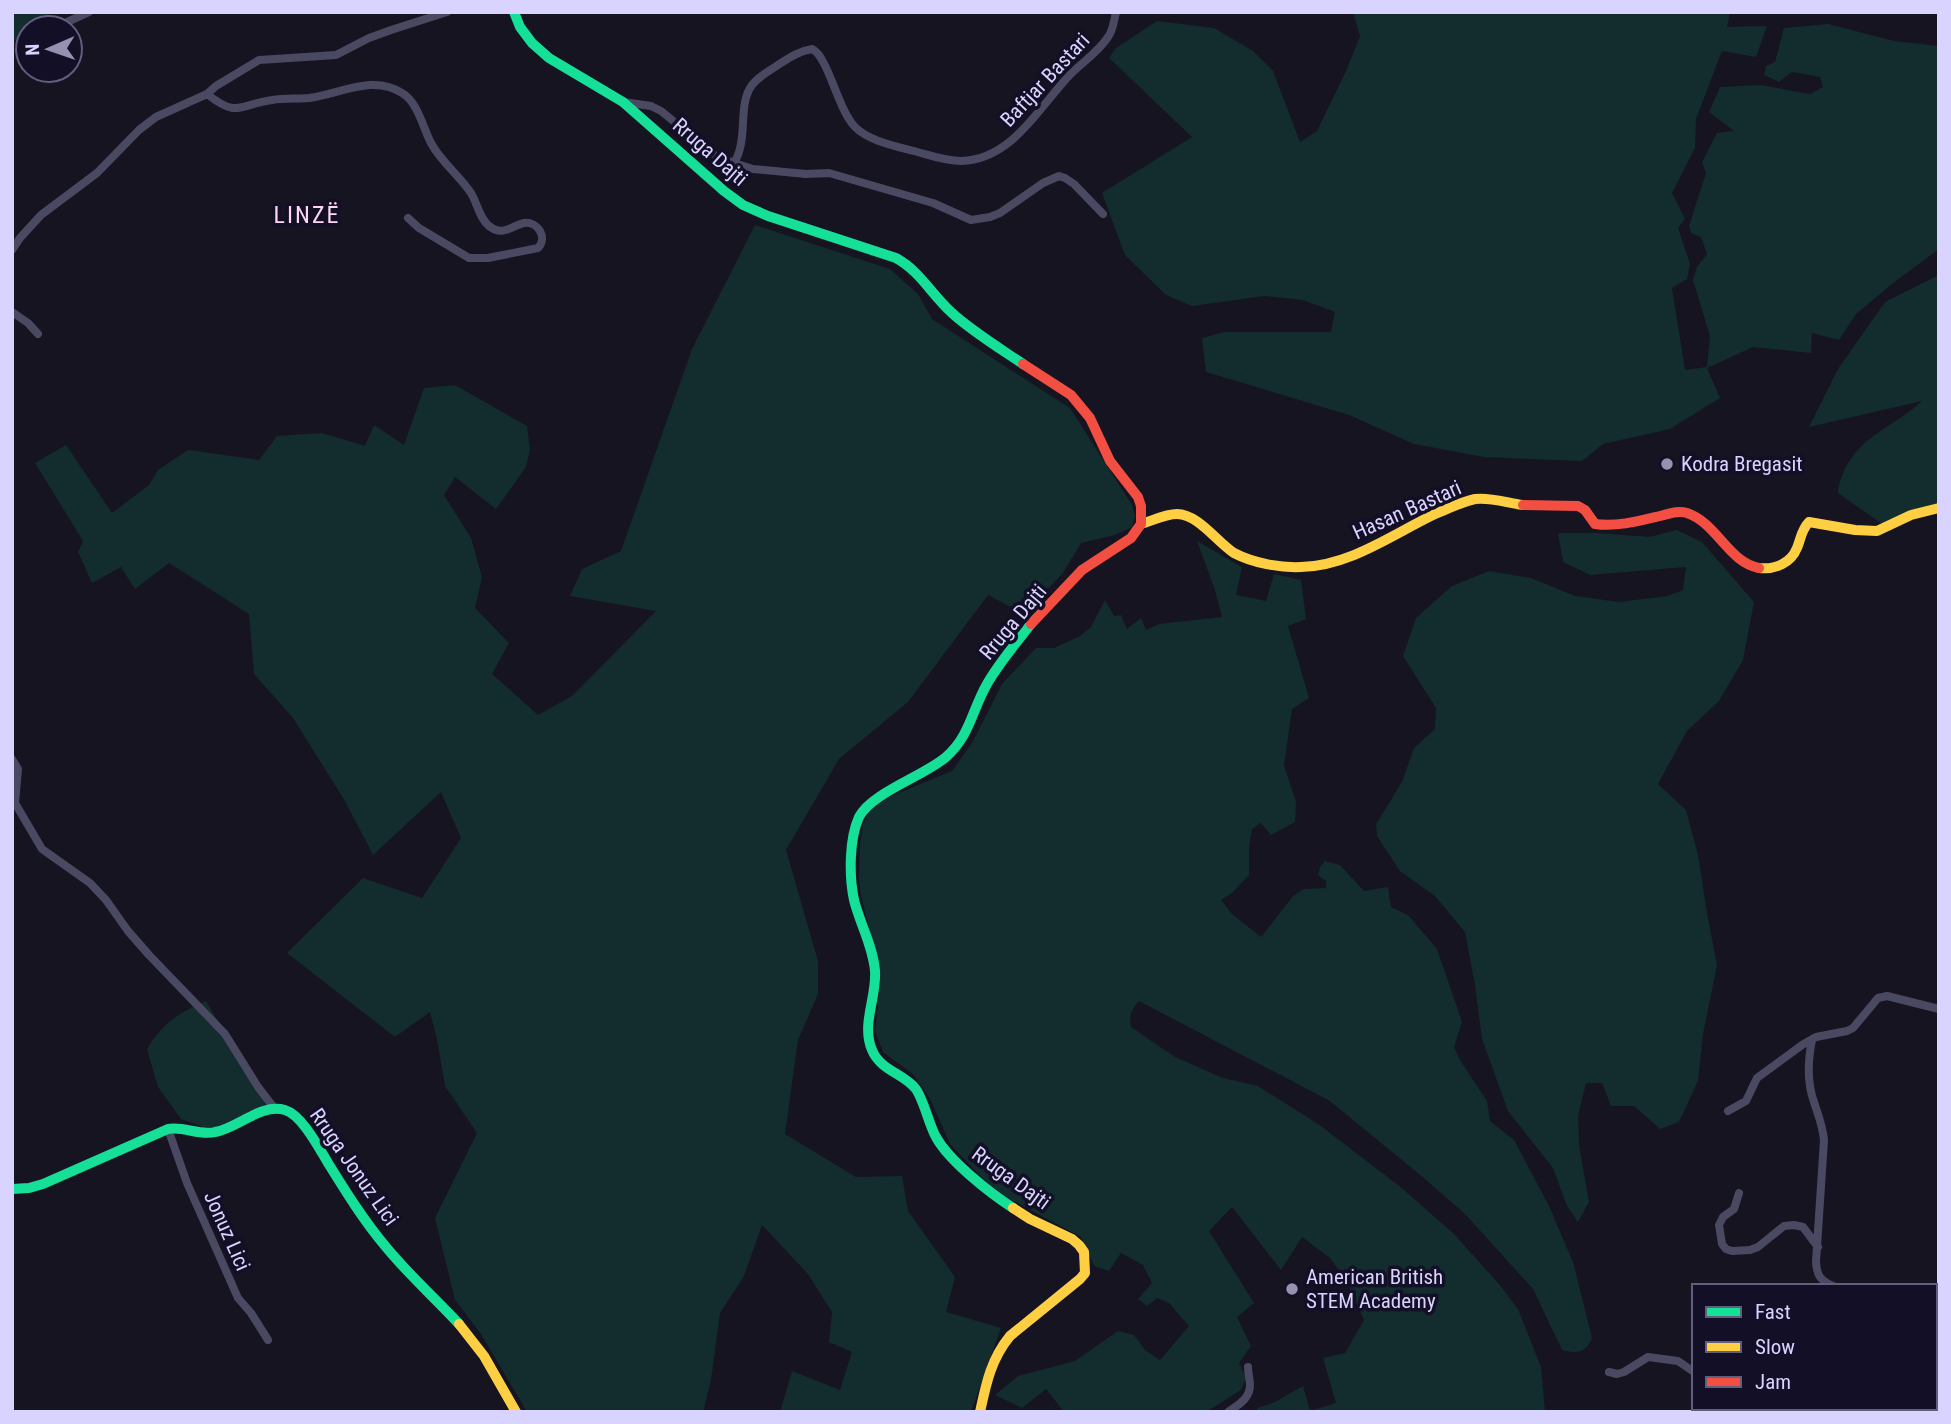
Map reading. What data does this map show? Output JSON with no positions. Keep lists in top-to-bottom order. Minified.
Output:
{"streets":{"main road":["Rruga Dajti","Hasan Bastari","Rruga Jonuz Lici"],"street":["Baftjar Bastari","Jonuz Lici"]},"crossings":[["Rruga Dajti","Hasan Bastari"],["Rruga Jonuz Lici","Jonuz Lici"]],"districts":["LINZË"],"places":["Kodra Bregasit","American British STEM Academy"],"legend":["Fast","Slow","Jam"],"north":"left"}
